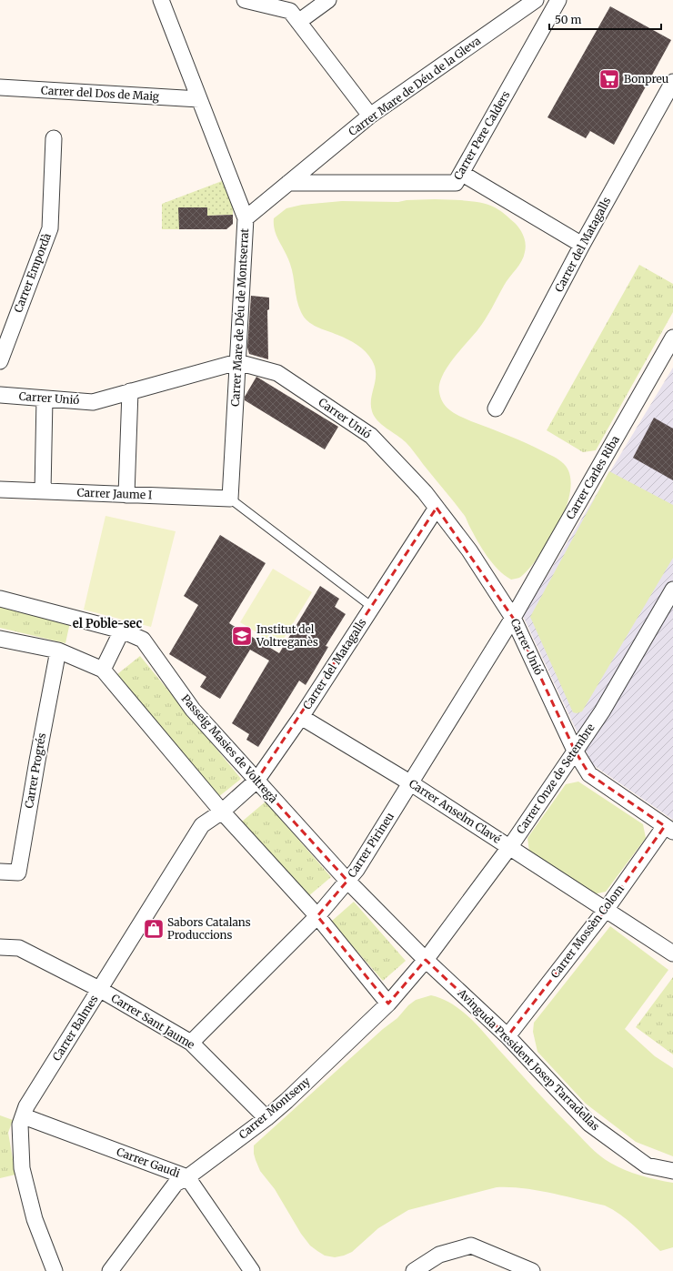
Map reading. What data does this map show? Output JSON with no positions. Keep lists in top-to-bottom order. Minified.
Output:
{"streets":{"street":["Carrer Mare de Déu de la Gleva","Carrer del Dos de Maig","Carrer Pere Calders","Carrer del Matagalls","Carrer Empordà","Carrer Mare de Déu de Montserrat","Carrer Unió","Carrer Carles Riba","Carrer Jaume I","Passeig Masies de Voltregà","Carrer Progrés","Carrer Onze de Setembre","Carrer Anselm Clavé","Carrer Pirineu","Carrer Mossèn Colom","Carrer Sant Jaume","Carrer Balmes","Avinguda President Josep Tarradellas","Carrer Montseny","Carrer Gaudi"]},"crossings":[["Carrer Mare de Déu de la Gleva","Carrer Pere Calders"],["Carrer Mare de Déu de la Gleva","Carrer Mare de Déu de Montserrat"],["Carrer del Dos de Maig","Carrer Mare de Déu de Montserrat"],["Carrer del Matagalls","Carrer Unió"],["Carrer del Matagalls","Passeig Masies de Voltregà"],["Carrer del Matagalls","Carrer Anselm Clavé"],["Carrer del Matagalls","Carrer Balmes"],["Carrer Mare de Déu de Montserrat","Carrer Unió"],["Carrer Mare de Déu de Montserrat","Carrer Jaume I"],["Carrer Unió","Carrer Carles Riba"],["Carrer Unió","Carrer Onze de Setembre"],["Carrer Unió","Carrer Pirineu"],["Carrer Unió","Carrer Mossèn Colom"],["Carrer Carles Riba","Carrer Pirineu"],["Passeig Masies de Voltregà","Carrer Onze de Setembre"],["Passeig Masies de Voltregà","Carrer Pirineu"],["Passeig Masies de Voltregà","Avinguda President Josep Tarradellas"],["Passeig Masies de Voltregà","Carrer Montseny"],["Carrer Onze de Setembre","Carrer Anselm Clavé"],["Carrer Onze de Setembre","Avinguda President Josep Tarradellas"],["Carrer Onze de Setembre","Carrer Montseny"],["Carrer Anselm Clavé","Carrer Pirineu"],["Carrer Anselm Clavé","Carrer Mossèn Colom"],["Carrer Pirineu","Carrer Sant Jaume"],["Carrer Mossèn Colom","Avinguda President Josep Tarradellas"],["Carrer Sant Jaume","Carrer Balmes"],["Carrer Sant Jaume","Carrer Montseny"],["Carrer Balmes","Carrer Gaudi"],["Avinguda President Josep Tarradellas","Carrer Montseny"],["Carrer Montseny","Carrer Gaudi"]],"districts":["el Poble-sec"],"places":{"supermarket":["Bonpreu"],"school or university":["Institut del Voltreganès"],"shop":["Sabors Catalans Produccions"]},"scale_bar":"50 m"}
